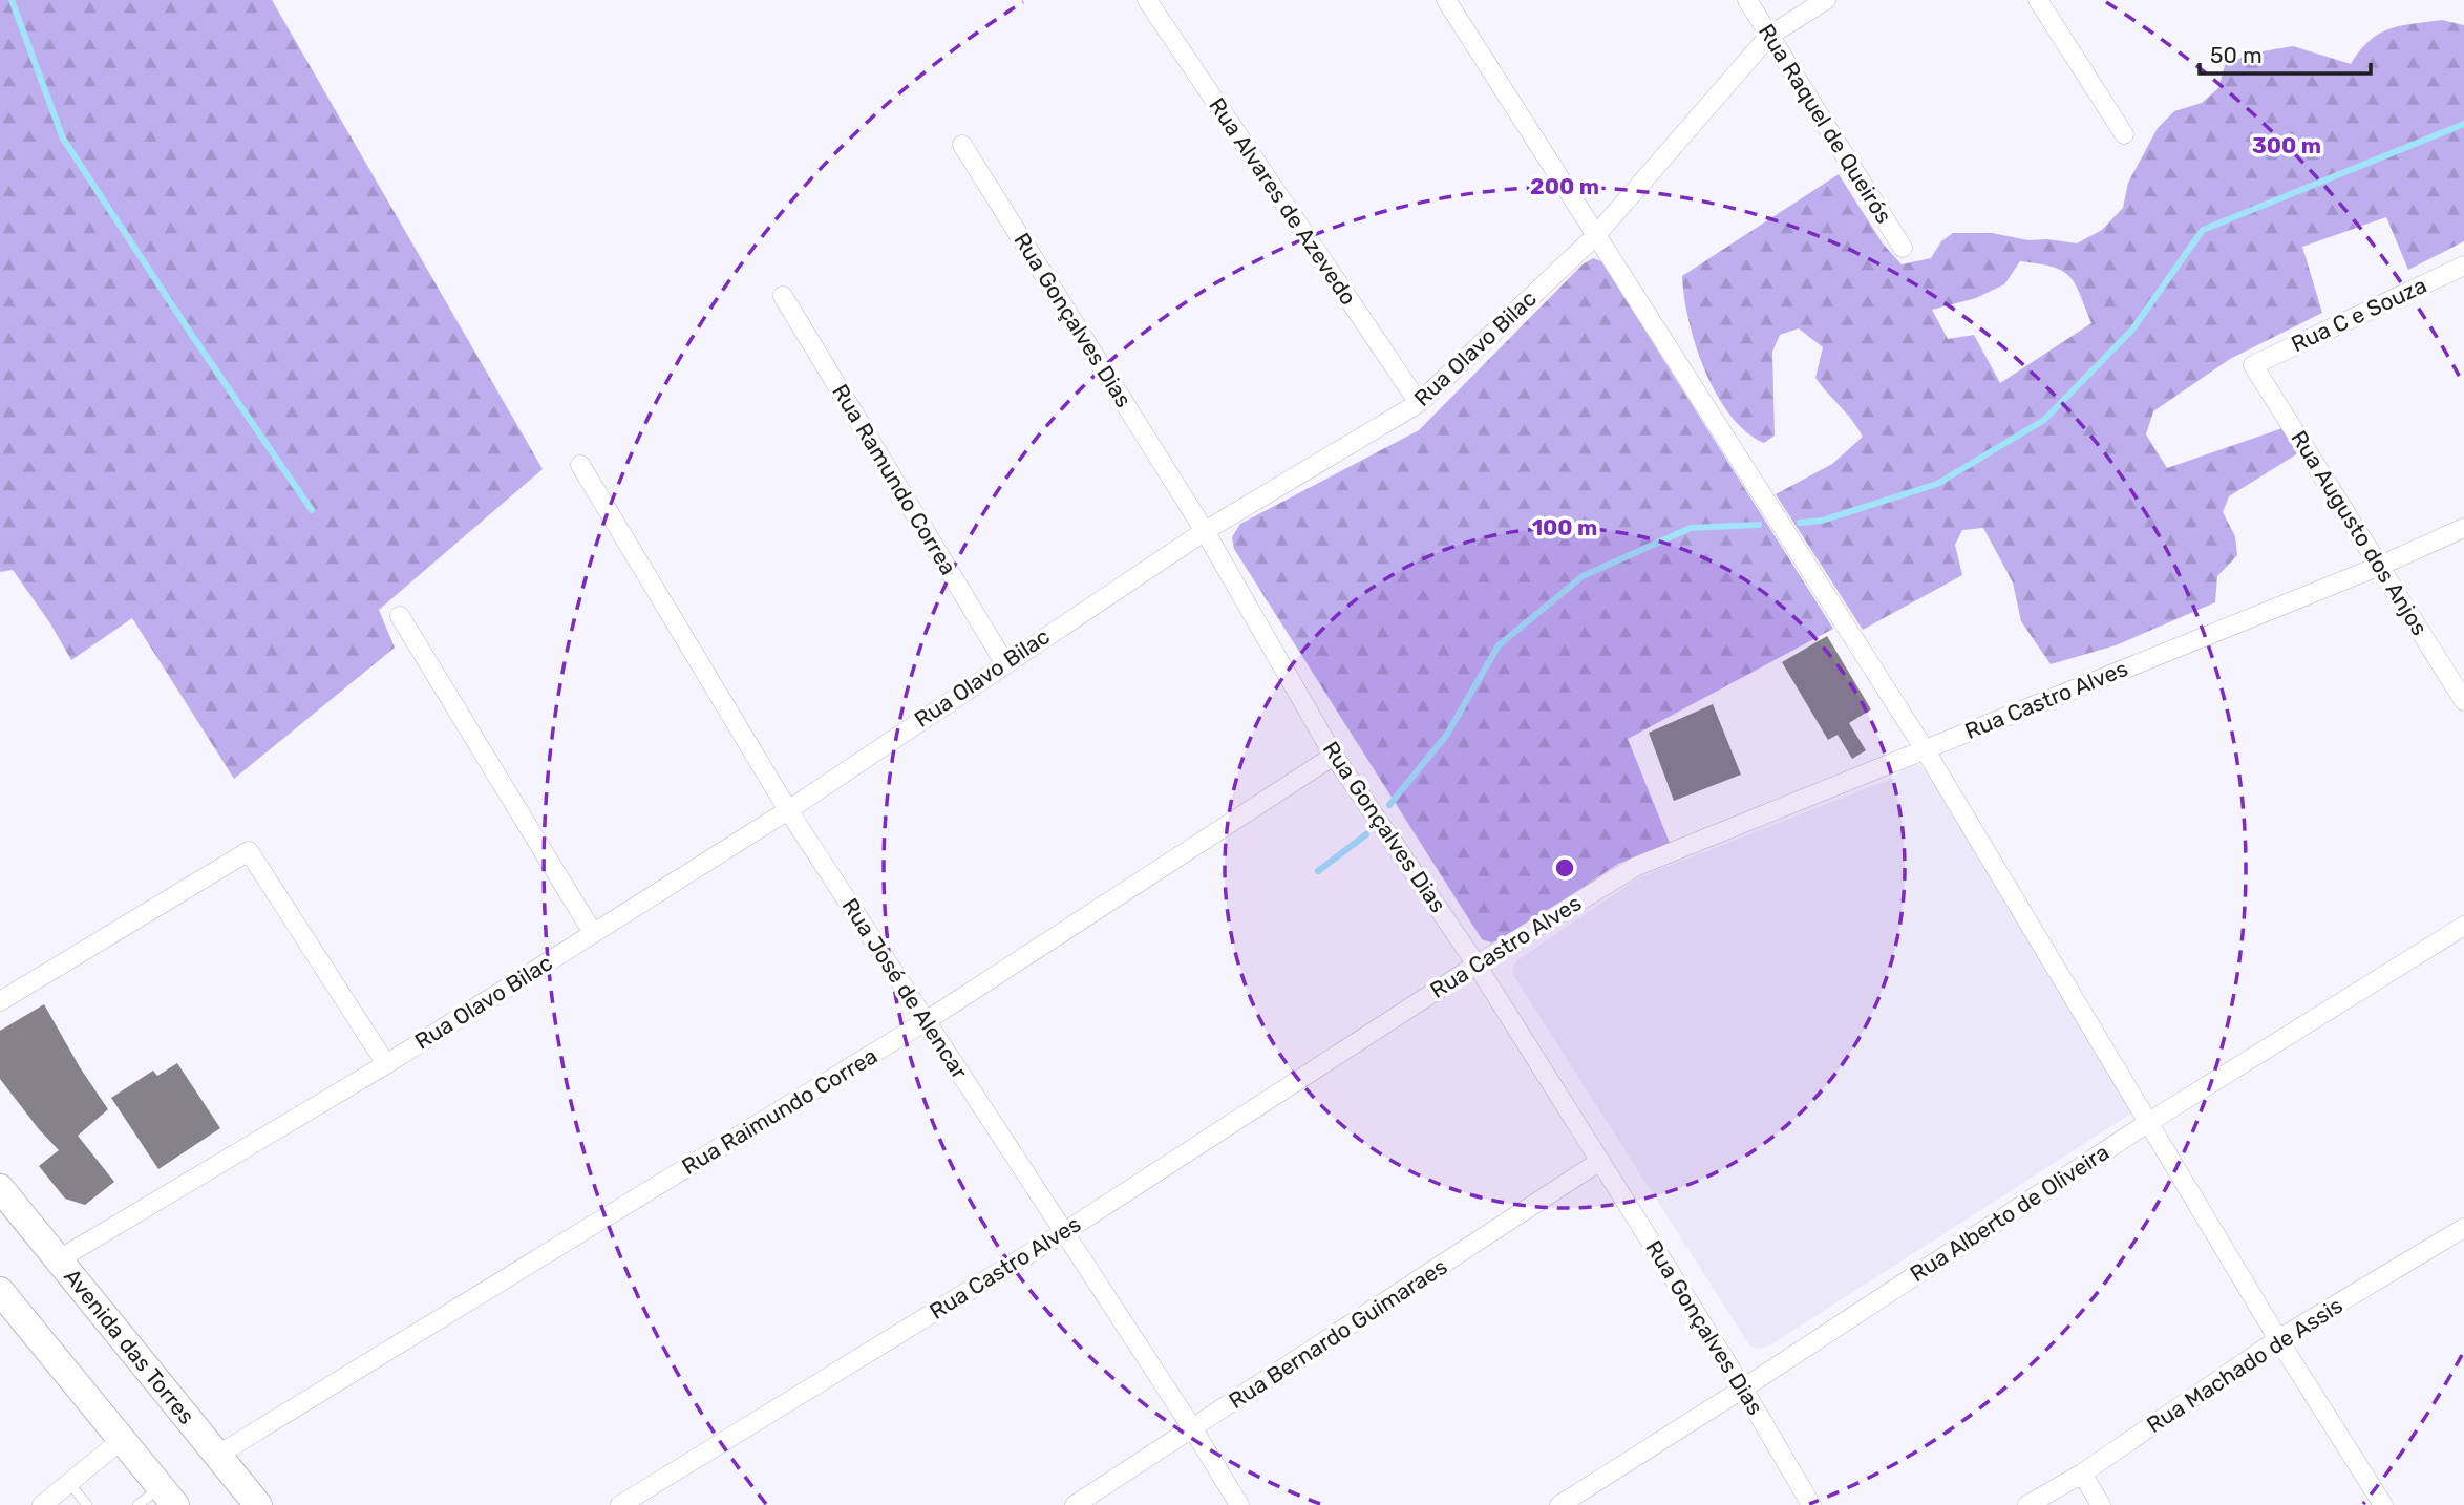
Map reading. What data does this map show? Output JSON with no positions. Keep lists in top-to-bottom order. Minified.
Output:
{"streets":{"main road":["Avenida das Torres"],"street":["Rua Raquel de Queirós","Rua Alvares de Azevedo","Rua C e Souza","Rua Gonçalves Dias","Rua Olavo Bilac","Rua Ramundo Correa","Rua Augusto dos Anjos","Rua Castro Alves","Rua José de Alencar","Rua Raimundo Correa","Rua Alberto de Oliveira","Rua Bernardo Guimaraes","Rua Machado de Assis"]},"crossings":[["Rua Raquel de Queirós","Rua Olavo Bilac"],["Rua Alvares de Azevedo","Rua Olavo Bilac"],["Rua C e Souza","Rua Augusto dos Anjos"],["Rua Gonçalves Dias","Rua Olavo Bilac"],["Rua Gonçalves Dias","Rua Castro Alves"],["Rua Gonçalves Dias","Rua Raimundo Correa"],["Rua Gonçalves Dias","Rua Alberto de Oliveira"],["Rua Gonçalves Dias","Rua Bernardo Guimaraes"],["Rua Olavo Bilac","Rua Ramundo Correa"],["Rua Olavo Bilac","Rua José de Alencar"],["Rua Olavo Bilac","Avenida das Torres"],["Rua Augusto dos Anjos","Rua Castro Alves"],["Rua Castro Alves","Rua José de Alencar"],["Rua José de Alencar","Rua Raimundo Correa"],["Rua José de Alencar","Rua Bernardo Guimaraes"],["Rua Raimundo Correa","Avenida das Torres"]],"scale_bar":"50 m","rings":["300 m","200 m","100 m"]}
